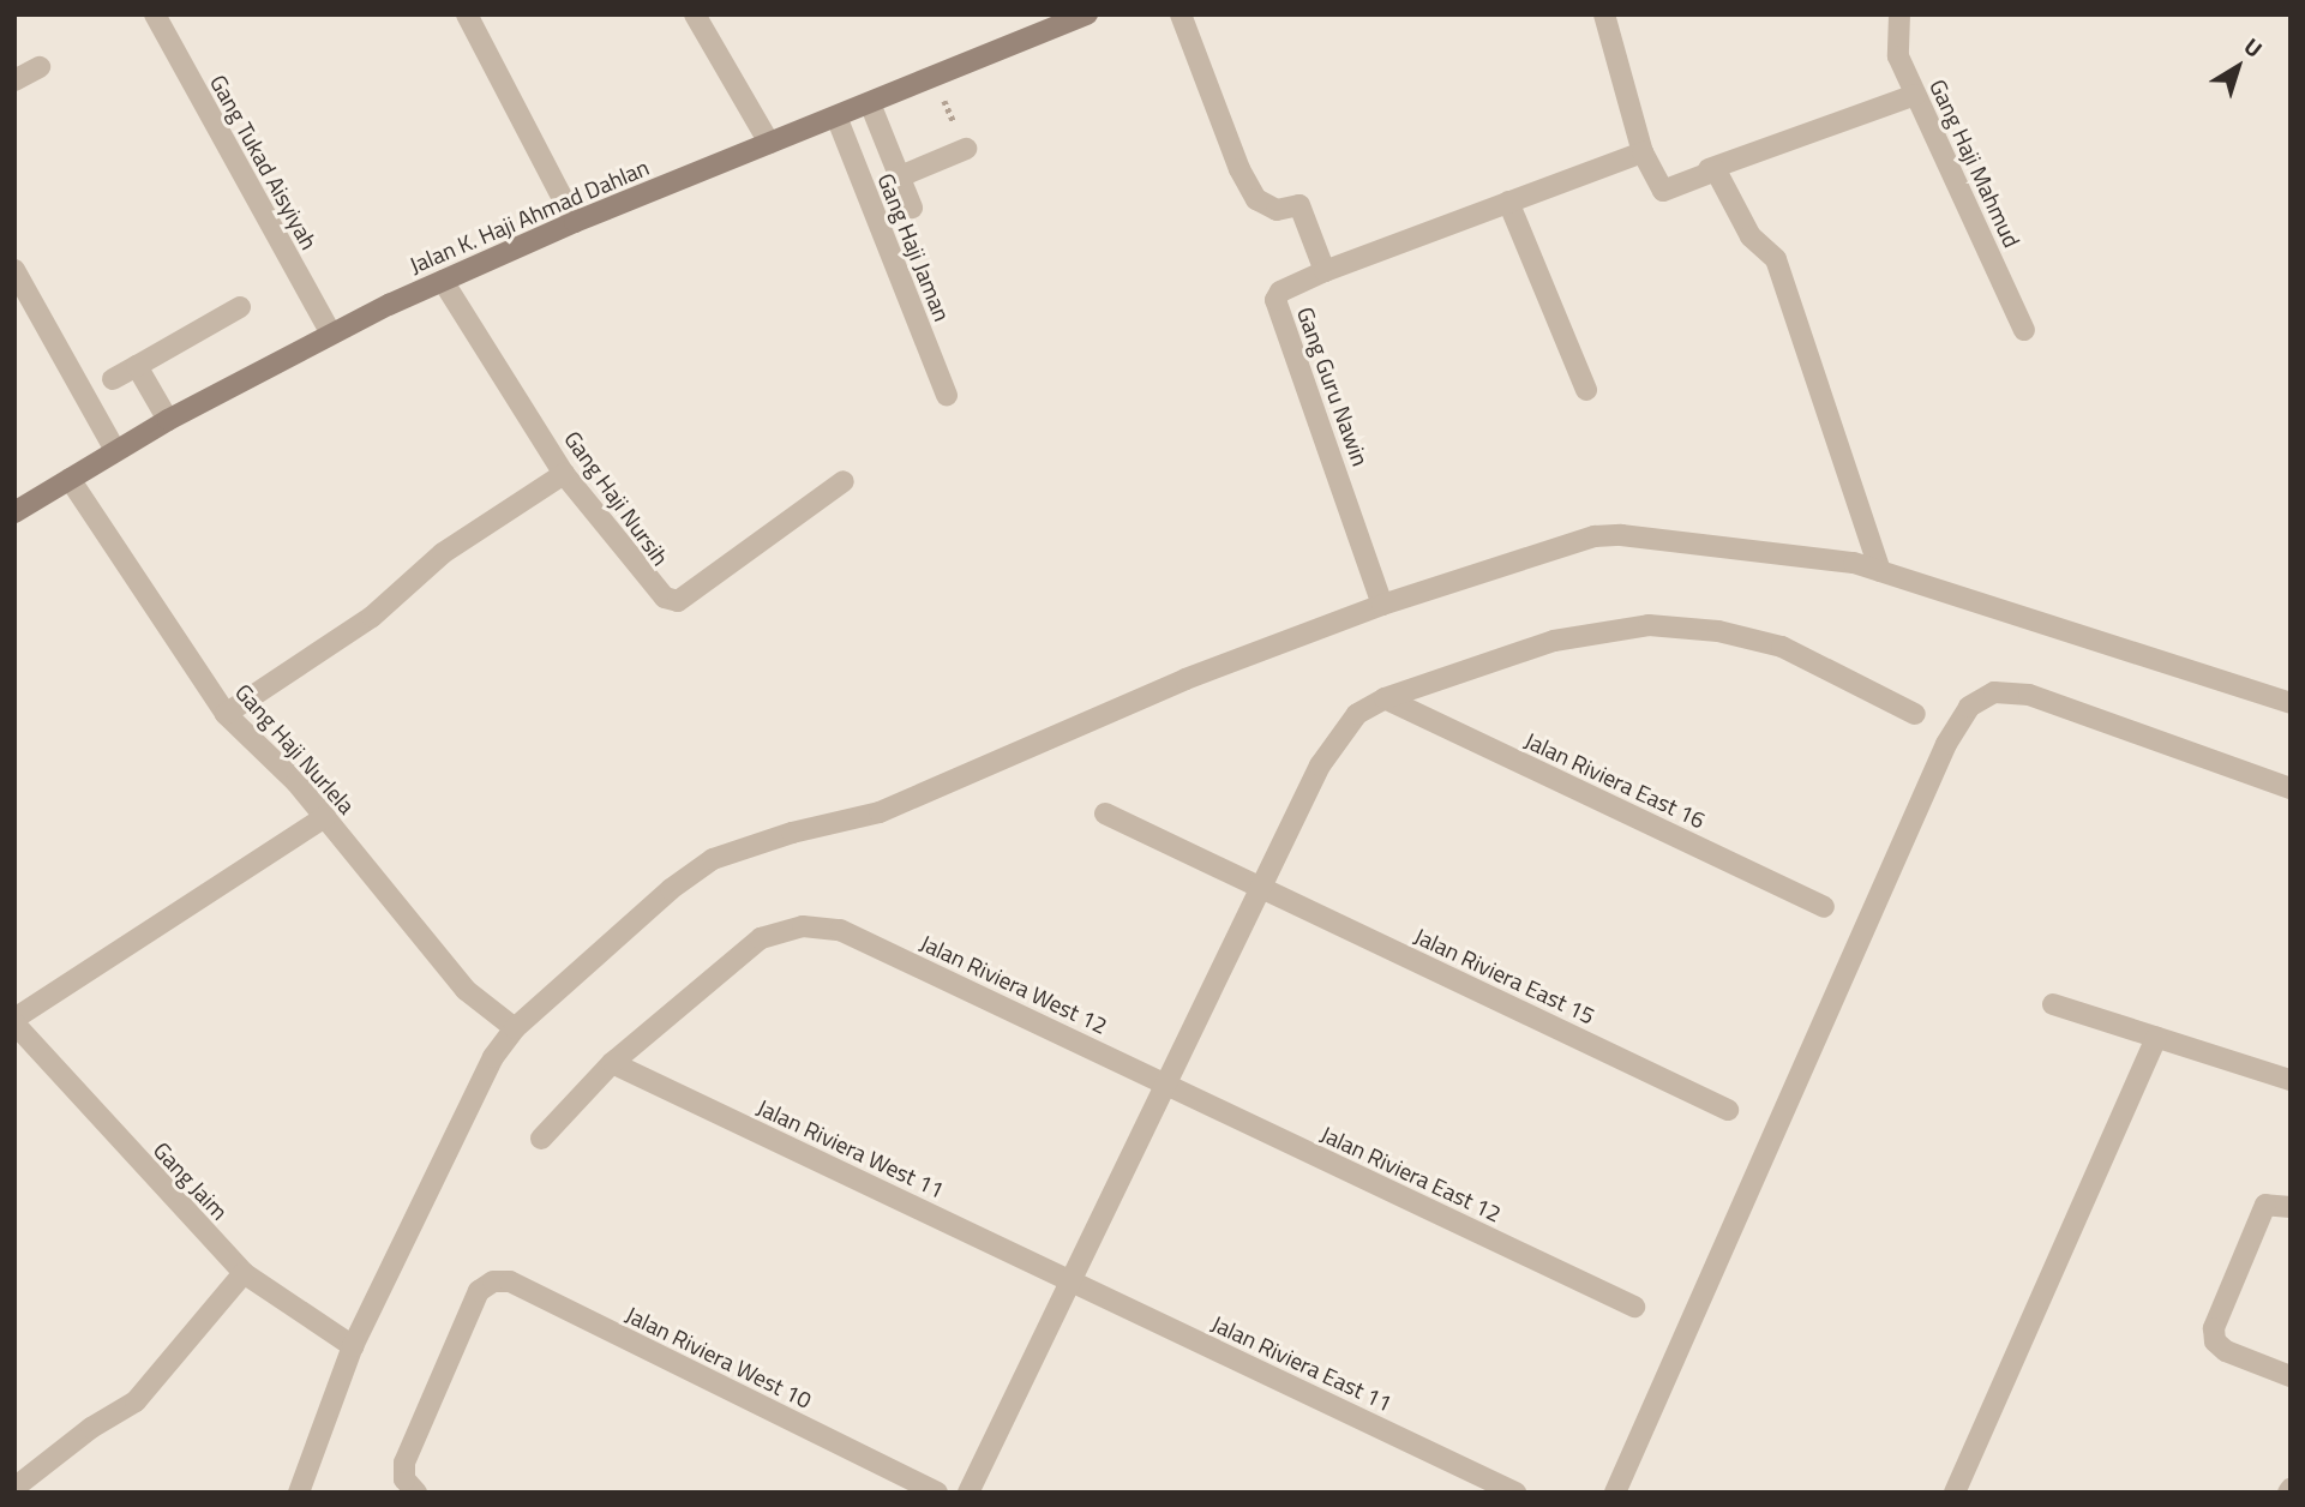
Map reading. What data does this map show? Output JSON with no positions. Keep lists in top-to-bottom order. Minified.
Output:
{"streets":{"main road":["Jalan K. Haji Ahmad Dahlan"],"street":["Gang Tukad Aisyiyah","Gang Haji Mahmud","Gang Haji Jaman","Gang Guru Nawin","Gang Haji Nursih","Gang Haji Nurlela","Jalan Riviera East 16","Jalan Riviera East 15","Jalan Riviera West 12","Jalan Riviera West 11","Jalan Riviera East 12","Gang Jaim","Jalan Riviera West 10","Jalan Riviera East 11"]},"crossings":[["Gang Tukad Aisyiyah","Jalan K. Haji Ahmad Dahlan"],["Jalan K. Haji Ahmad Dahlan","Gang Haji Jaman"],["Jalan K. Haji Ahmad Dahlan","Gang Haji Nursih"],["Jalan K. Haji Ahmad Dahlan","Gang Haji Nurlela"],["Jalan Riviera West 12","Jalan Riviera West 11"],["Jalan Riviera West 12","Jalan Riviera East 12"],["Jalan Riviera West 11","Jalan Riviera East 11"]],"north":"top right"}
